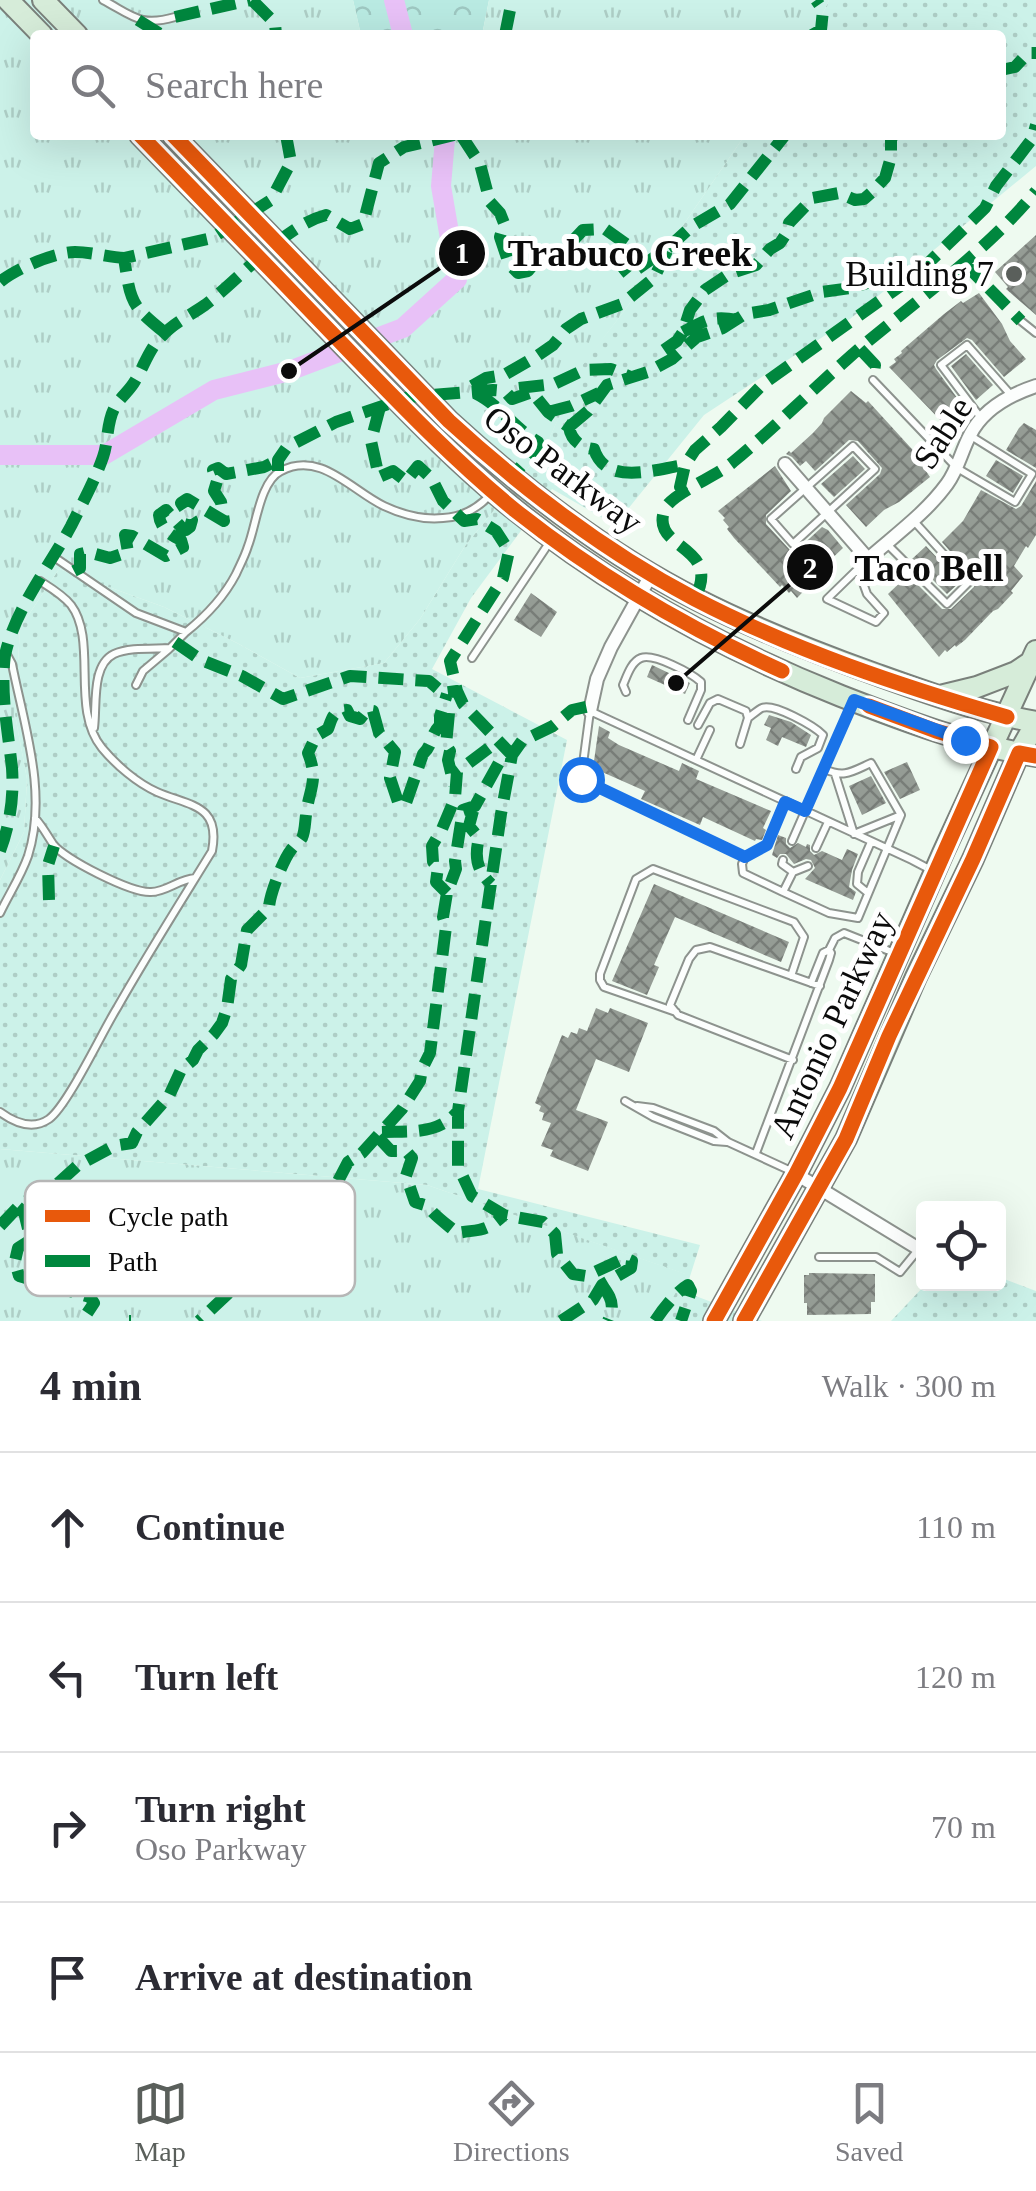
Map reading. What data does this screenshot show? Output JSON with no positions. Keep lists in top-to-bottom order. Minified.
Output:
{"streets":{"main road":["Oso Parkway","Antonio Parkway"],"street":["Sable"]},"crossings":[["Oso Parkway","Antonio Parkway"]],"places":["Building 7","Trabuco Creek","Taco Bell"],"legend":["Cycle path","Path"],"page":{"search":"Search here","heading":["4 min","Walk · 300 m"],"list":[["Continue","110 m"],["Turn left","120 m"],["Turn right","Oso Parkway","70 m"],"Arrive at destination"],"nav":["Map","Directions","Saved"]}}
